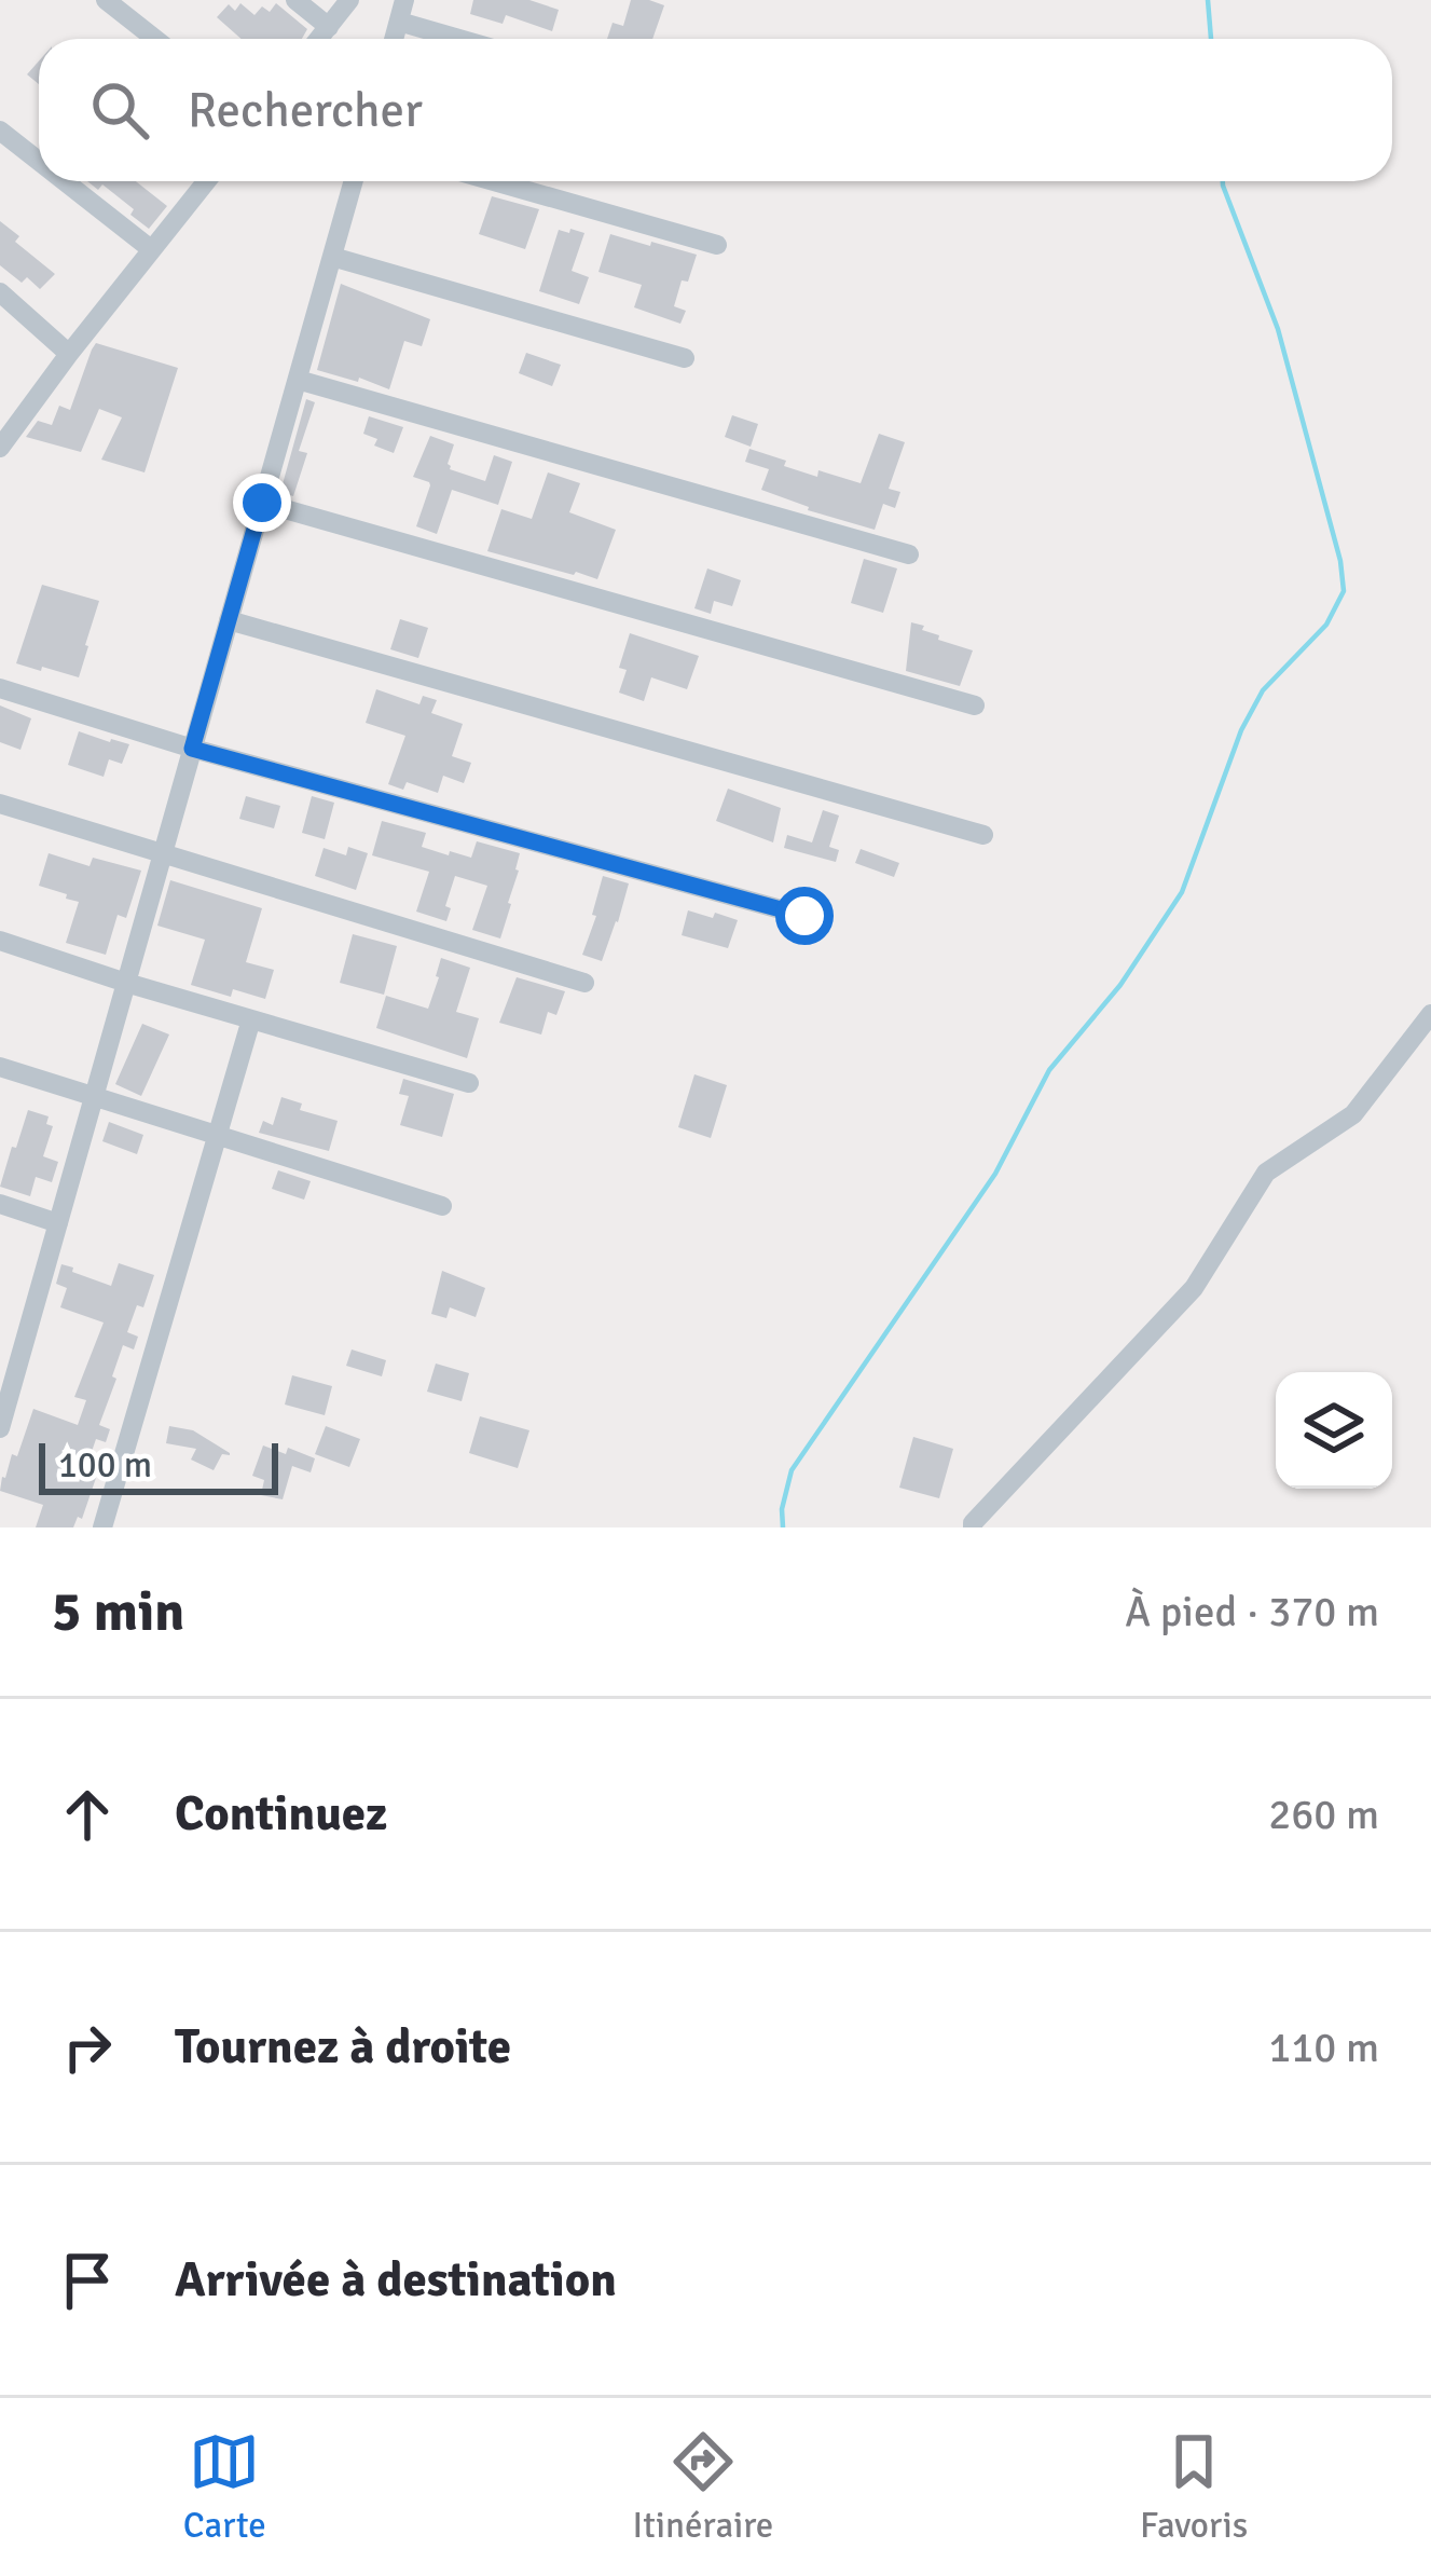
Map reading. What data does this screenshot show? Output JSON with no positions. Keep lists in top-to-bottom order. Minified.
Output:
{"scale_bar":"100 m","page":{"search":"Rechercher","scale":"100 m","heading":["5 min","À pied · 370 m"],"list":[["Continuez","260 m"],["Tournez à droite","110 m"],"Arrivée à destination"],"nav":["Carte","Itinéraire","Favoris"]}}
